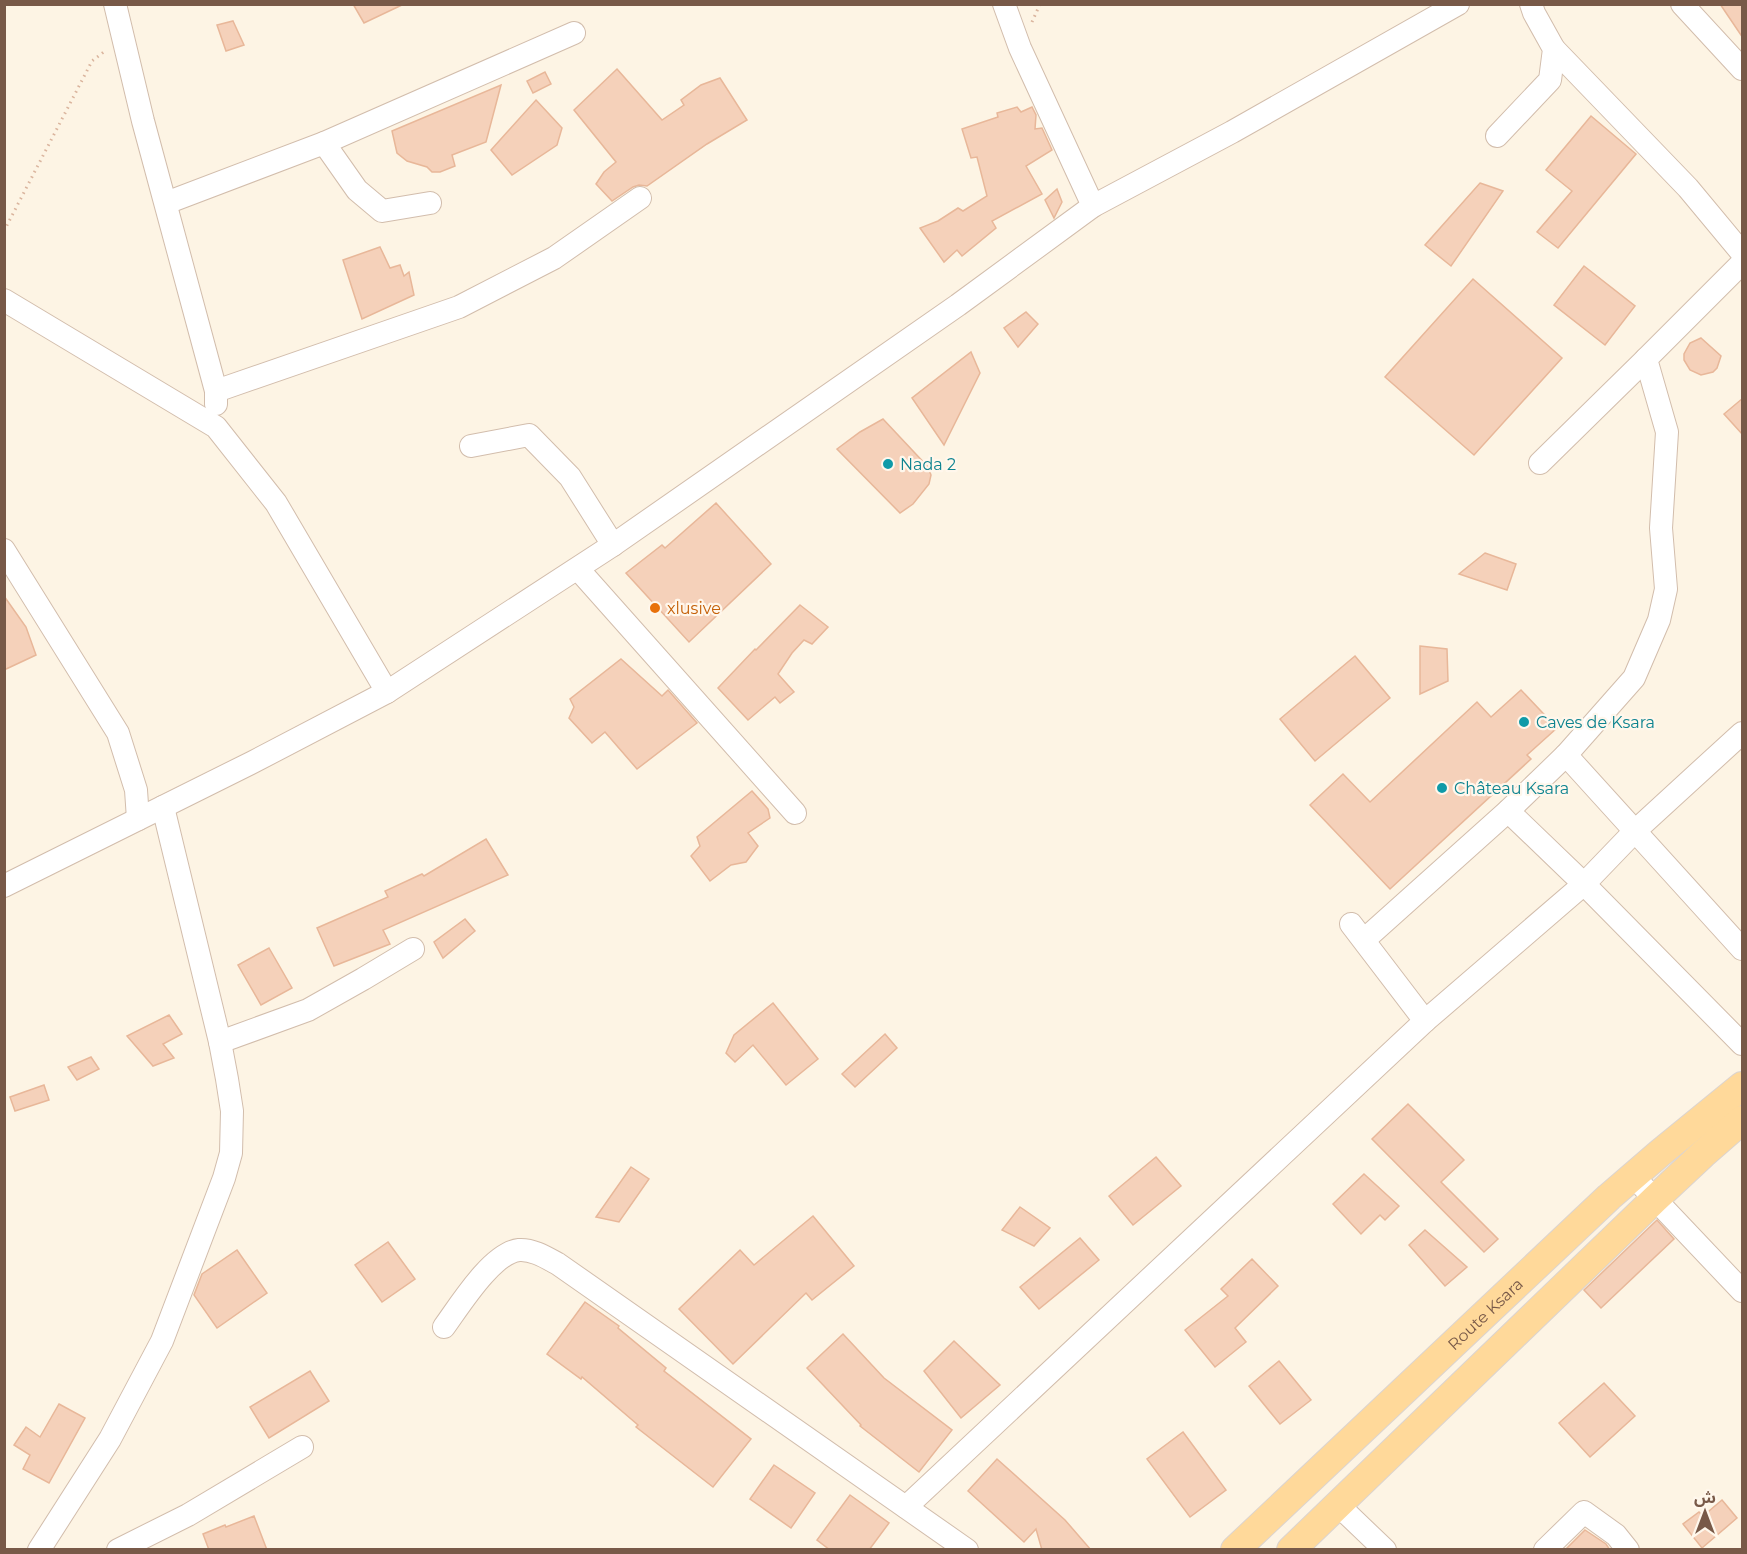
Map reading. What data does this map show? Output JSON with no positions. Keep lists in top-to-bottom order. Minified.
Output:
{"streets":{"main road":["Route Ksara"]},"places":["Nada 2","xlusive","Caves de Ksara","Château Ksara"],"north":"top"}
